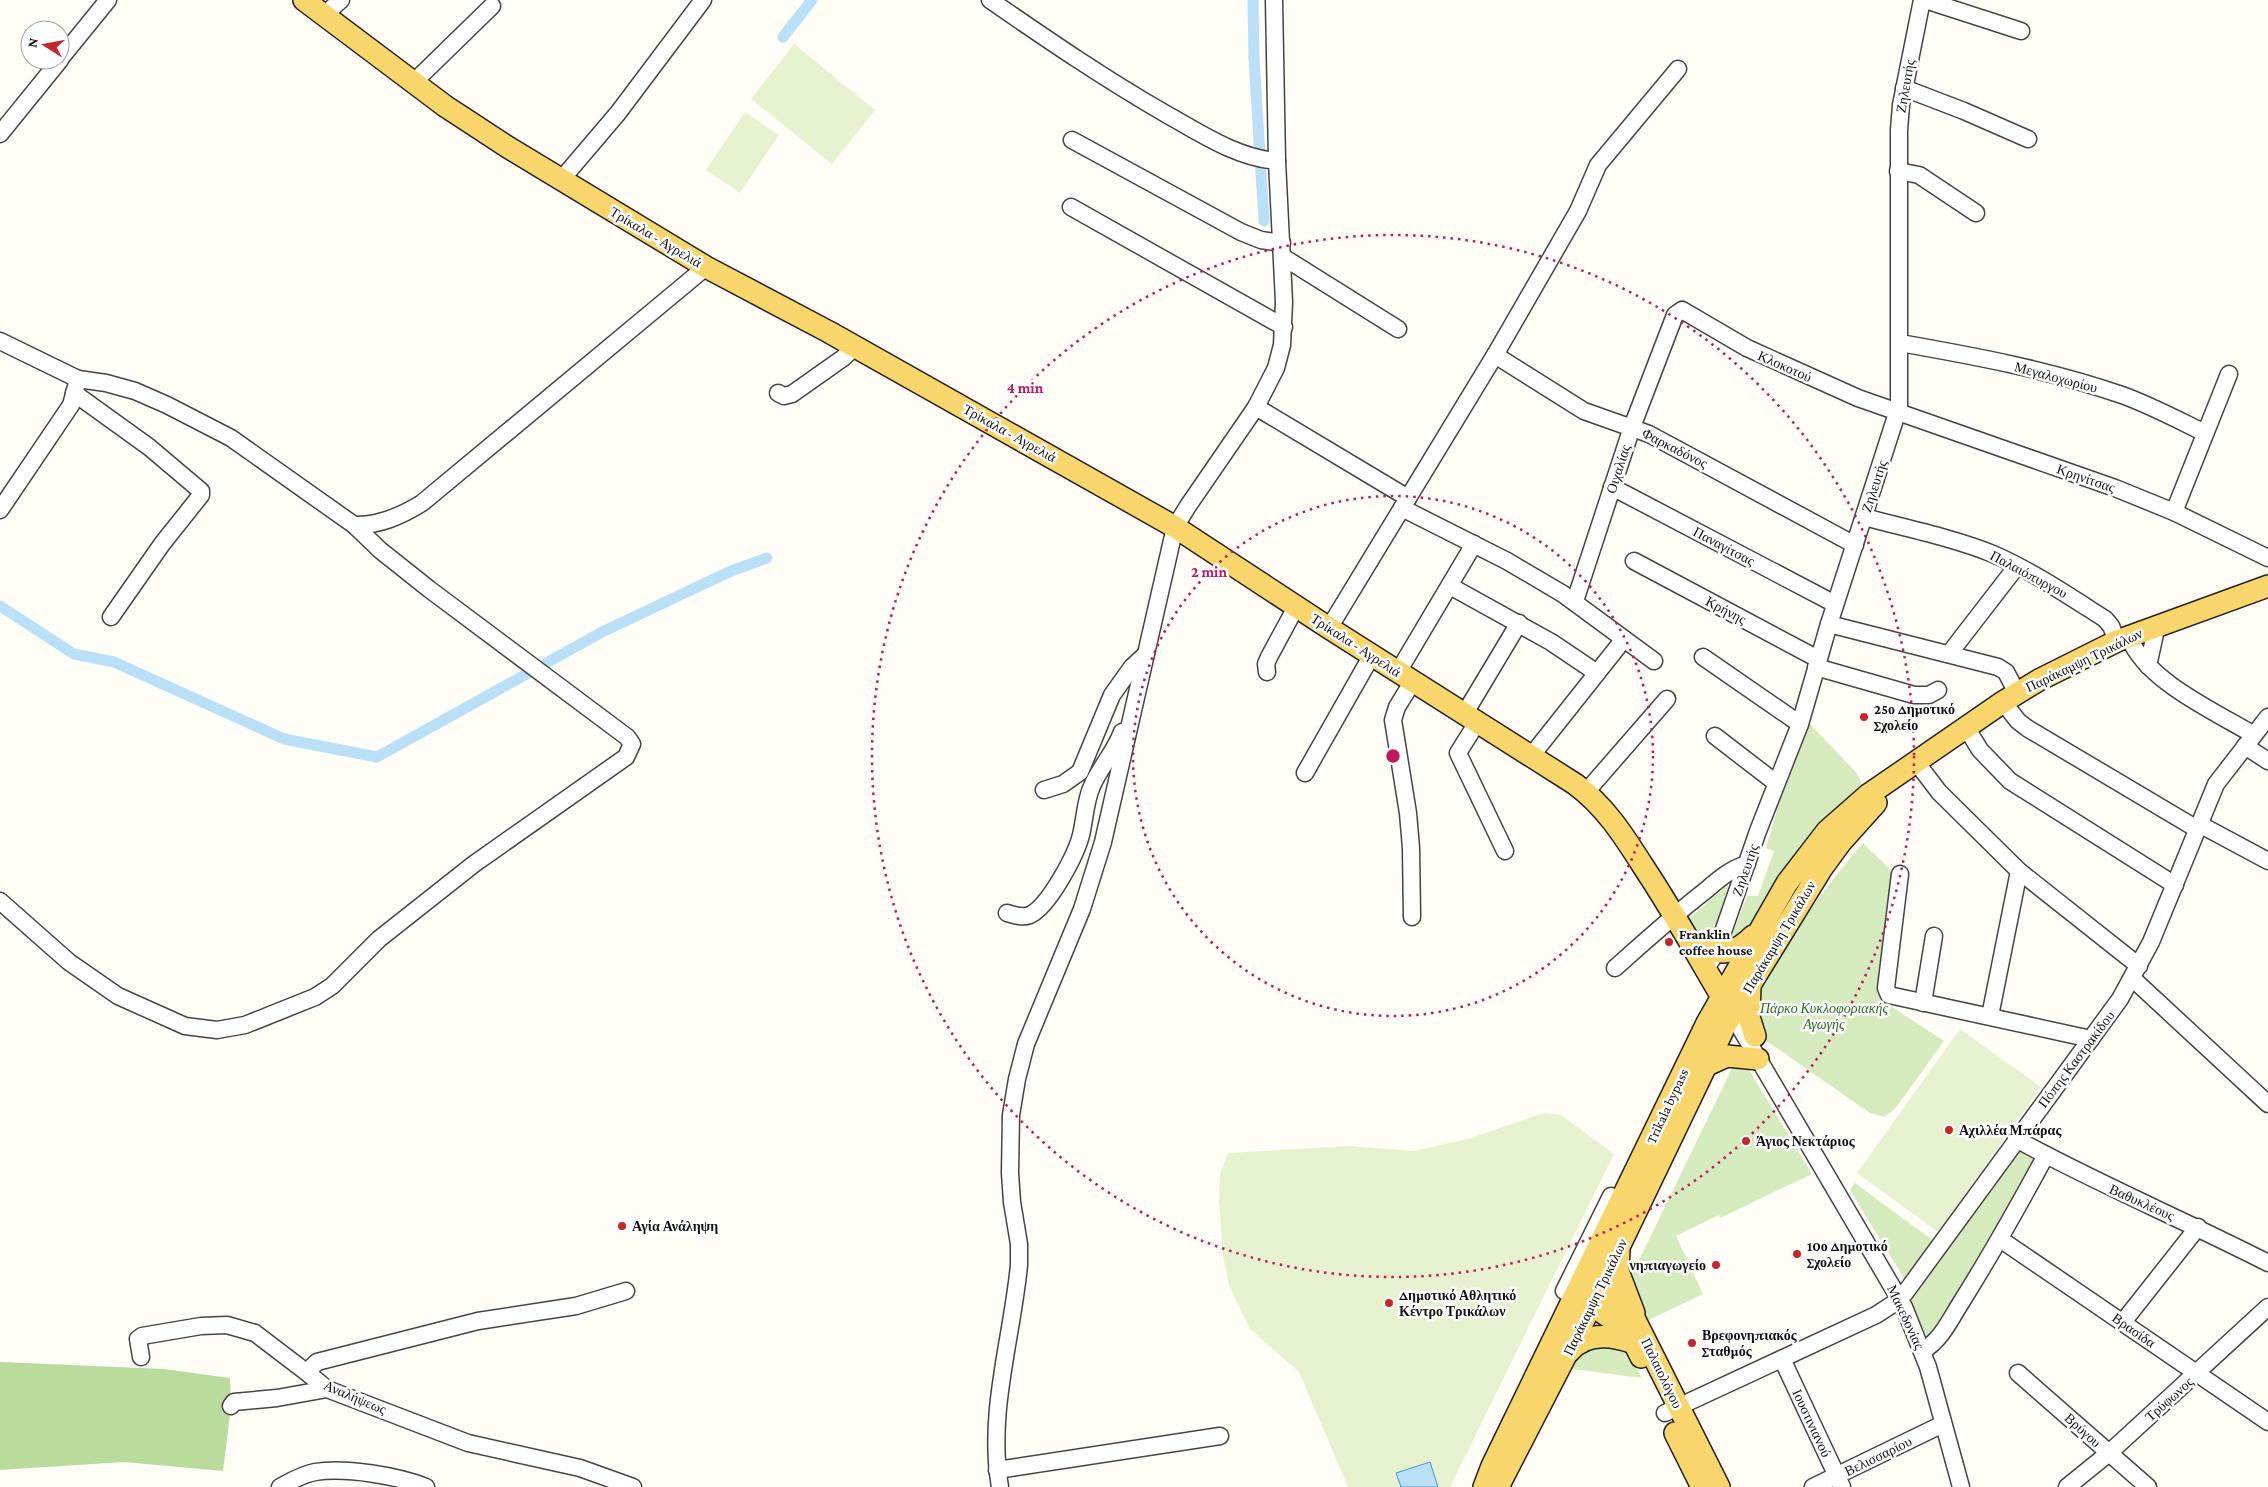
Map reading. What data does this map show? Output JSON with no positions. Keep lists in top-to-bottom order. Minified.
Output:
{"streets":{"main road":["Τρίκαλα - Αγρελιά","Παράκαμψη Τρικάλων","Trikala bypass","Παλαιολόγου"],"street":["Ζηλευτής","Κλοκοτού","Μεγαλοχωρίου","Φαρκαδόνος","Οιχαλίας","Κρηνίτσας","Παναγίτσας","Παλαιόπυργου","Κρήνης","Πόπης Καστρακίδου","Βαθυκλέους","Μακεδονίας","Βρασίδα","Αναλήψεως","Τρύφωνος","Ιουστινιανού","Βρύγου","Βελισσαρίου"]},"crossings":[["Ζηλευτής","Τρίκαλα - Αγρελιά"],["Ζηλευτής","Κλοκοτού"],["Ζηλευτής","Μεγαλοχωρίου"],["Ζηλευτής","Φαρκαδόνος"],["Ζηλευτής","Κρηνίτσας"],["Ζηλευτής","Παναγίτσας"],["Ζηλευτής","Παλαιόπυργου"],["Ζηλευτής","Κρήνης"],["Τρίκαλα - Αγρελιά","Παράκαμψη Τρικάλων"],["Τρίκαλα - Αγρελιά","Trikala bypass"],["Τρίκαλα - Αγρελιά","Μακεδονίας"],["Κλοκοτού","Οιχαλίας"],["Κλοκοτού","Κρηνίτσας"],["Φαρκαδόνος","Οιχαλίας"],["Οιχαλίας","Παναγίτσας"],["Παλαιόπυργου","Παράκαμψη Τρικάλων"],["Παλαιόπυργου","Πόπης Καστρακίδου"],["Παράκαμψη Τρικάλων","Trikala bypass"],["Παράκαμψη Τρικάλων","Μακεδονίας"],["Παράκαμψη Τρικάλων","Παλαιολόγου"],["Πόπης Καστρακίδου","Βαθυκλέους"],["Πόπης Καστρακίδου","Μακεδονίας"],["Πόπης Καστρακίδου","Παλαιολόγου"],["Πόπης Καστρακίδου","Ιουστινιανού"],["Trikala bypass","Μακεδονίας"],["Trikala bypass","Παλαιολόγου"],["Μακεδονίας","Βελισσαρίου"],["Βρασίδα","Τρύφωνος"],["Τρύφωνος","Βρύγου"],["Ιουστινιανού","Βελισσαρίου"]],"parks":["Πάρκο Κυκλοφοριακής Αγωγής"],"places":["25ο Δημοτικό Σχολείο","Franklin coffee house","Αχιλλέα Μπάρας","Άγιος Νεκτάριος","Αγία Ανάληψη","10ο Δημοτικό Σχολείο","νηπιαγωγείο","Δημοτικό Αθλητικό Κέντρο Τρικάλων","Βρεφονηπιακός Σταθμός"],"north":"left","rings":["4 min","2 min"]}
